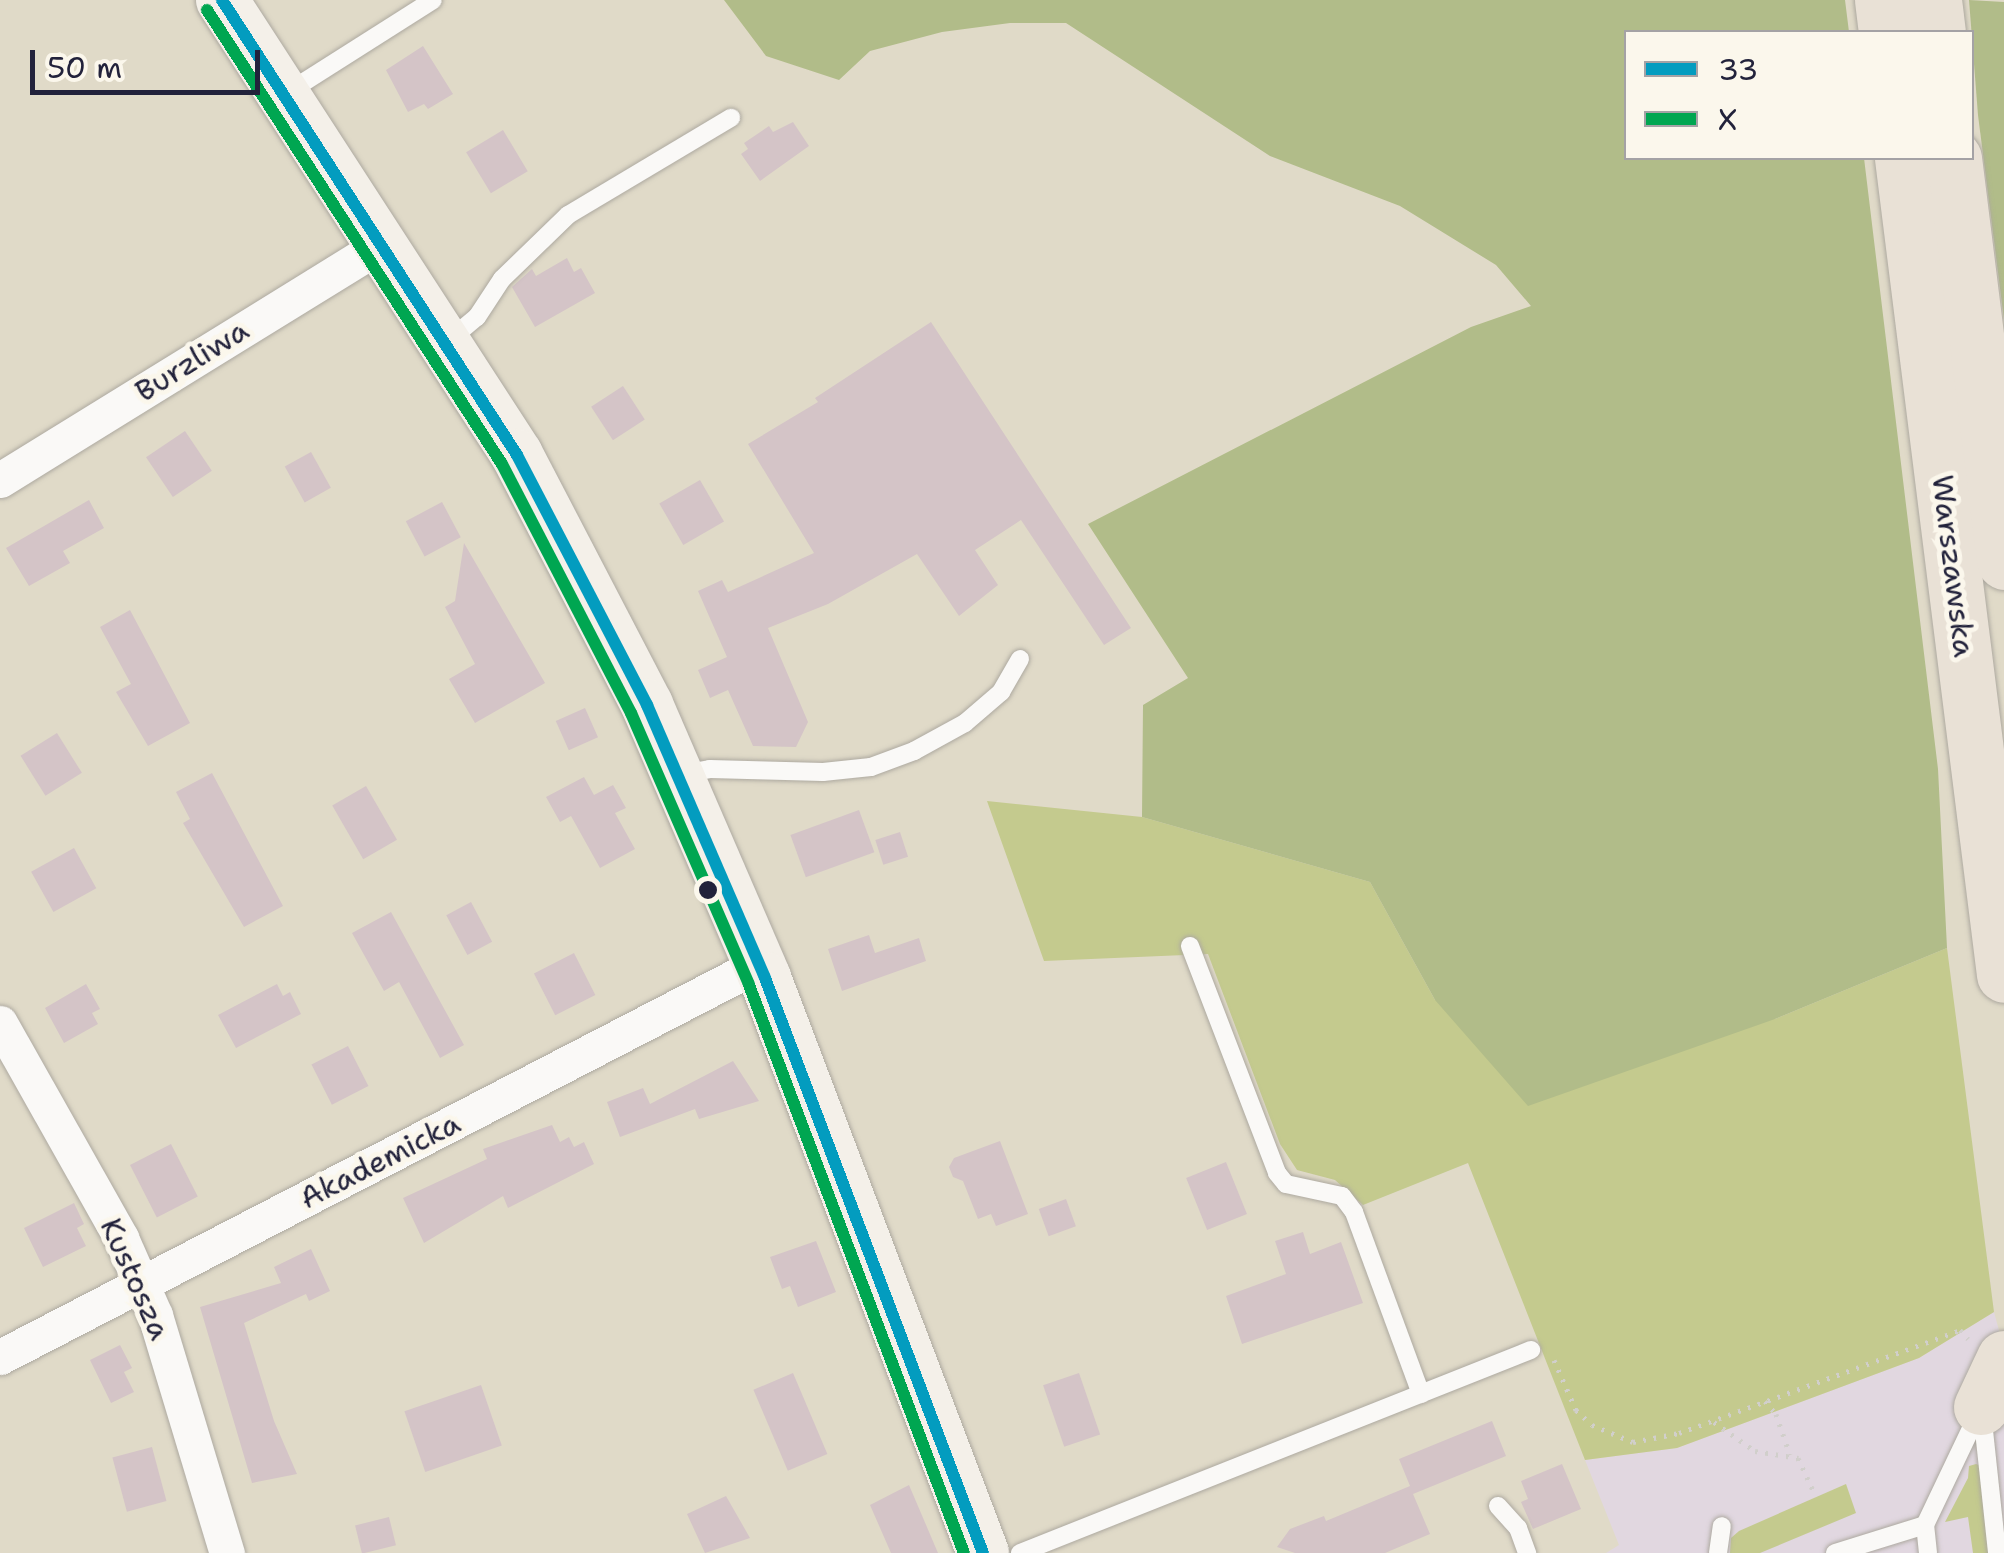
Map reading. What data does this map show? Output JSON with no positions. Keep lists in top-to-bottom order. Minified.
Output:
{"streets":{"main road":["Warszawska"],"street":["Burzliwa","Akademicka","Kustosza"]},"crossings":[["Akademicka","Kustosza"]],"lines":["transit line 33","transit line X"],"legend":["33","X"],"scale_bar":"50 m"}
